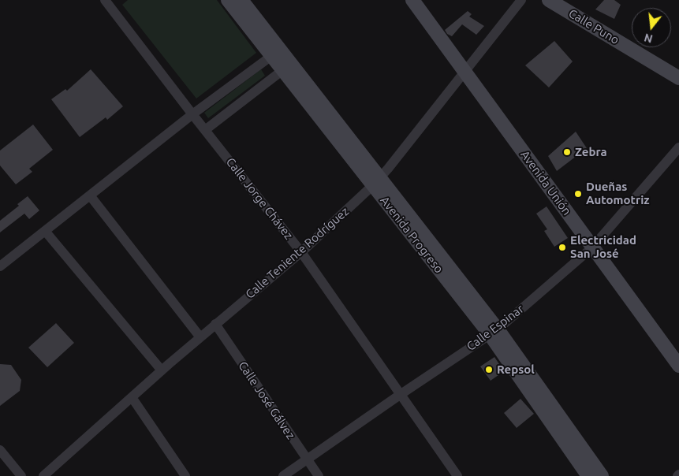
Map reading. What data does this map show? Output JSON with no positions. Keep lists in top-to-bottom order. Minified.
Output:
{"streets":{"main road":["Calle Puno","Avenida Unión","Avenida Progreso"],"street":["Calle Jorge Chávez","Calle Teniente Rodríguez","Calle Espinar","Calle José Gálvez"]},"crossings":[["Avenida Unión","Calle Teniente Rodríguez"],["Avenida Unión","Calle Espinar"],["Calle Jorge Chávez","Calle Teniente Rodríguez"],["Calle Jorge Chávez","Calle Espinar"],["Avenida Progreso","Calle Teniente Rodríguez"],["Avenida Progreso","Calle Espinar"],["Calle Teniente Rodríguez","Calle José Gálvez"],["Calle Espinar","Calle José Gálvez"]],"places":["Zebra","Dueñas Automotriz","Electricidad San José","Repsol"],"north":"bottom"}
